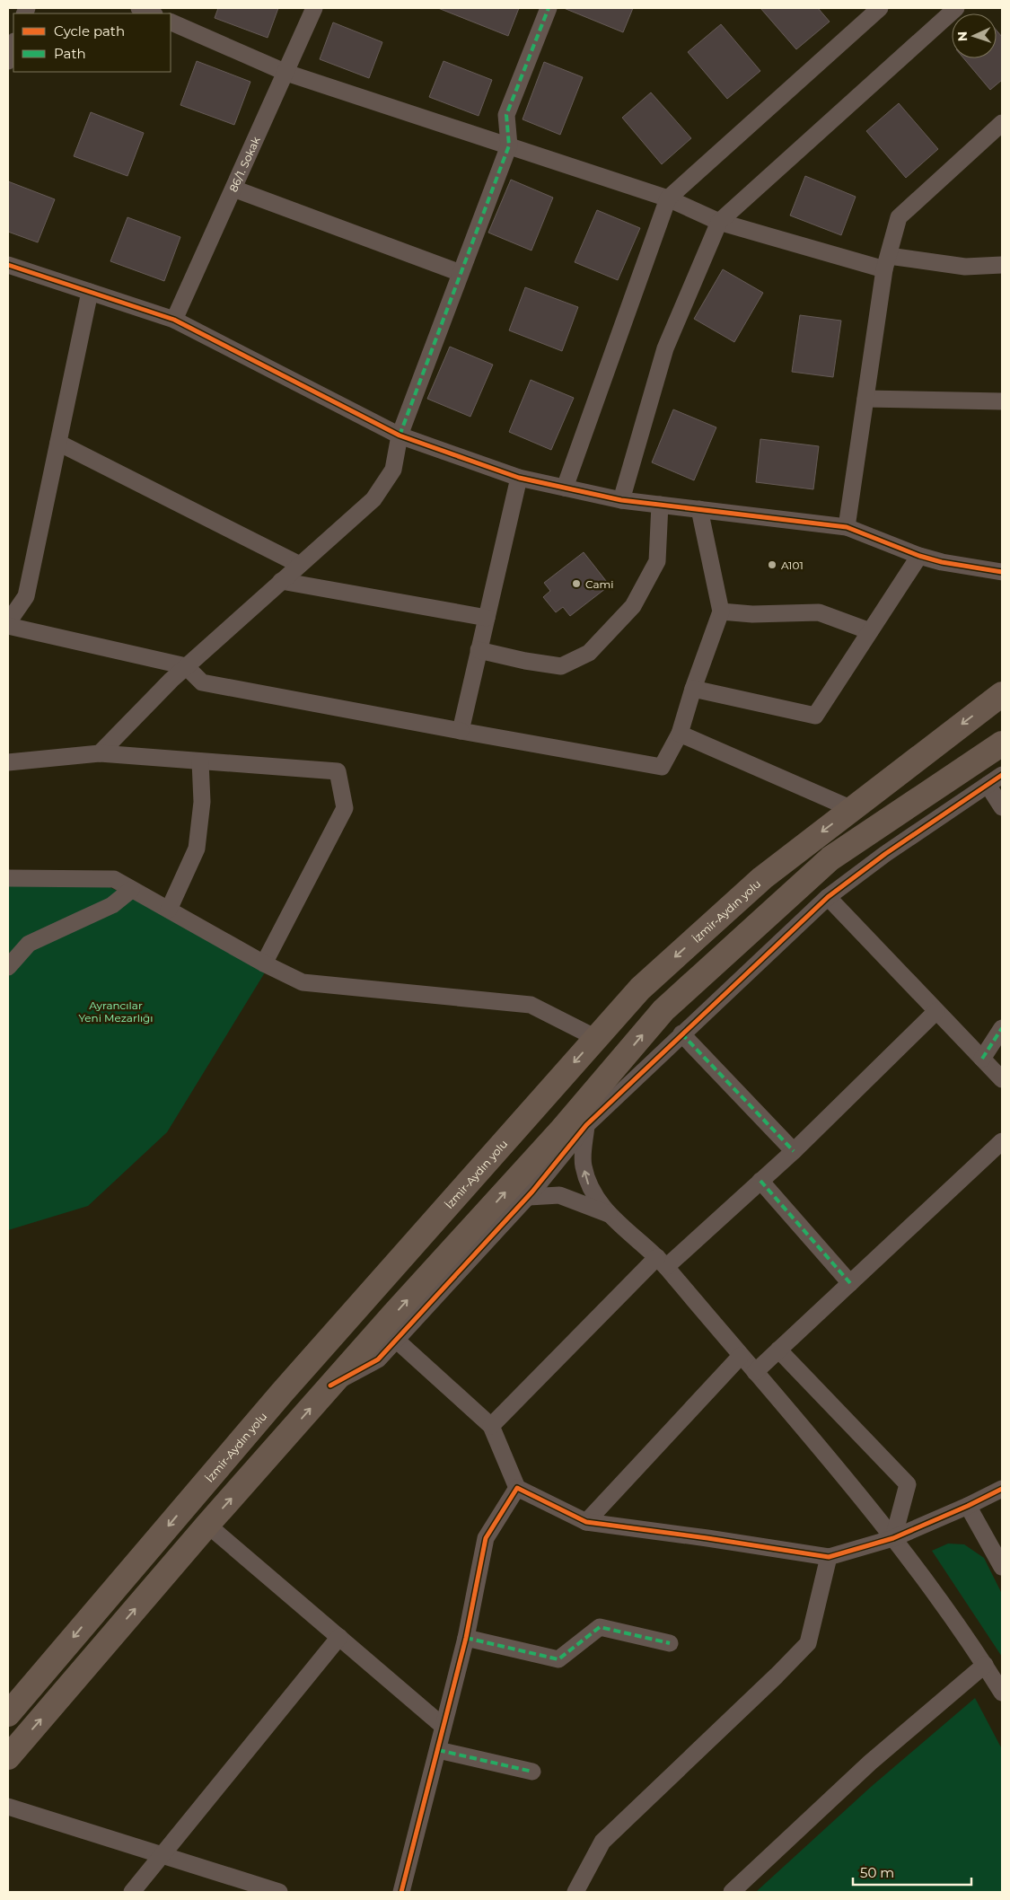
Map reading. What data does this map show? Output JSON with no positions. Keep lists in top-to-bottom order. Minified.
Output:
{"streets":{"highway":["İzmir-Aydın yolu"],"street":["86/1. Sokak"]},"parks":["Ayrancılar Yeni Mezarlığı"],"places":["A101","Cami"],"legend":["Cycle path","Path"],"scale_bar":"50 m","north":"left"}
